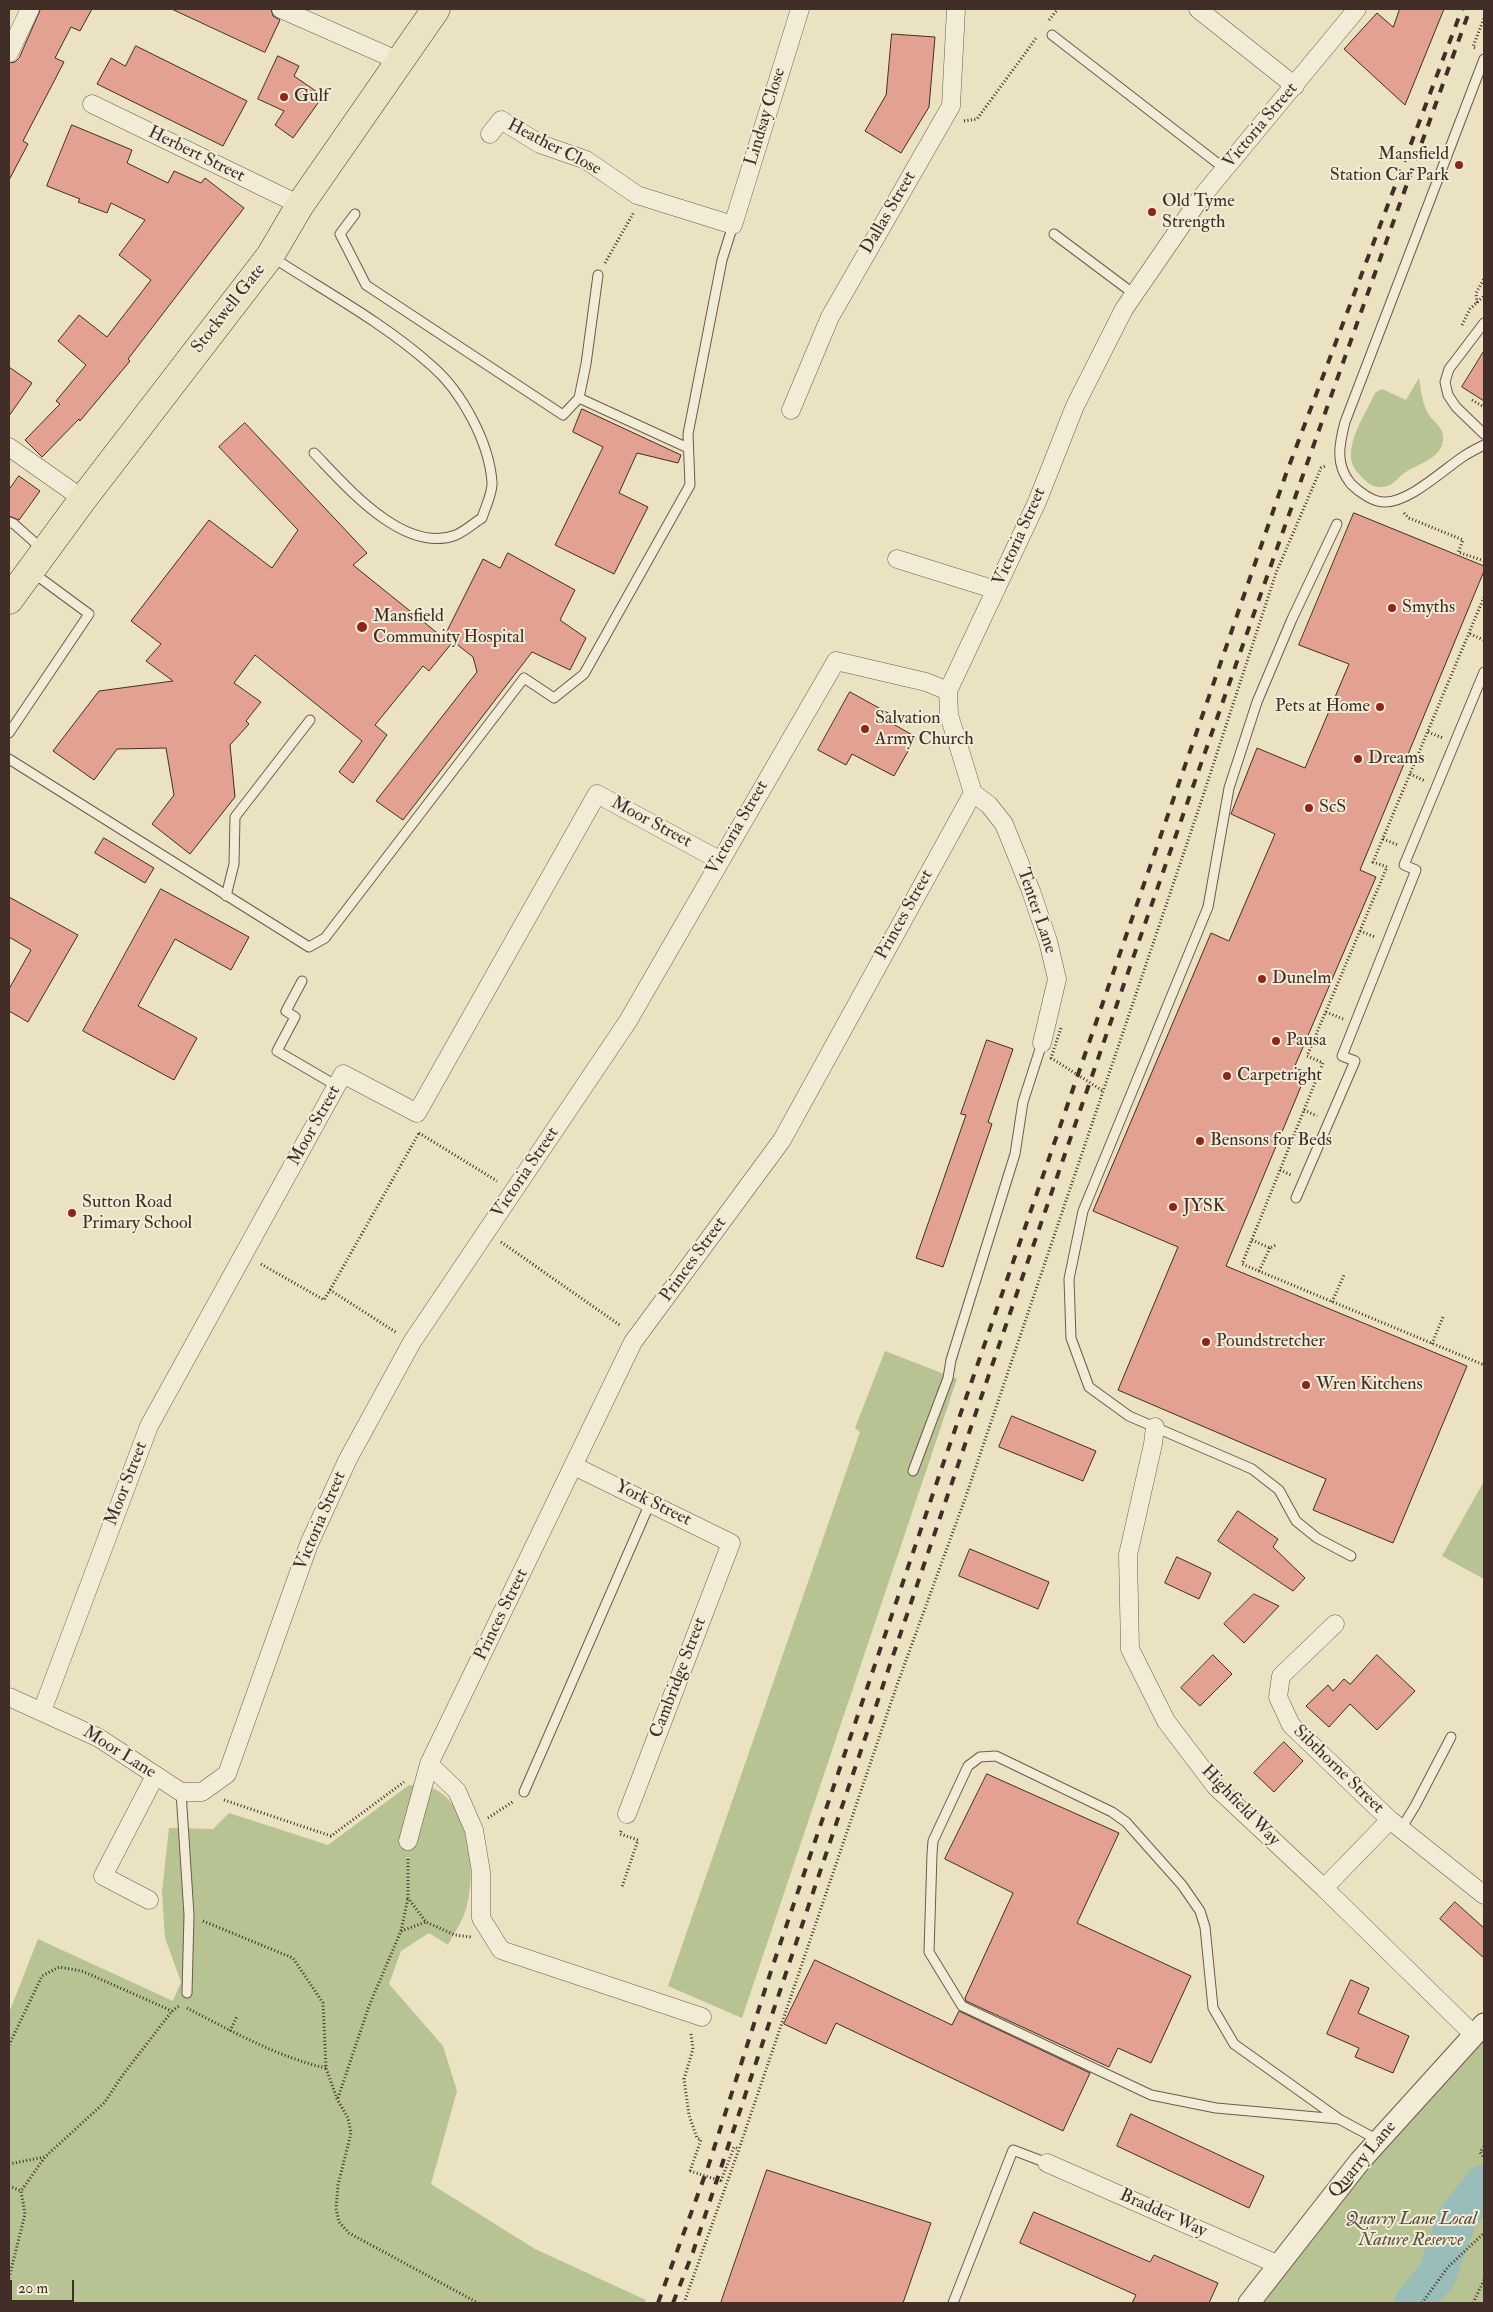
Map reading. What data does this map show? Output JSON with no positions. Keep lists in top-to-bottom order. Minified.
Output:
{"streets":{"highway":["Stockwell Gate"],"street":["Lindsay Close","Victoria Street","Heather Close","Herbert Street","Dallas Street","Moor Street","Tenter Lane","Princes Street","York Street","Cambridge Street","Moor Lane","Sibthorne Street","Highfield Way","Quarry Lane","Bradder Way"]},"crossings":[["Lindsay Close","Heather Close"],["Victoria Street","Moor Street"],["Herbert Street","Stockwell Gate"],["Moor Street","Moor Lane"],["Tenter Lane","Princes Street"],["Princes Street","York Street"],["York Street","Cambridge Street"],["Highfield Way","Quarry Lane"],["Quarry Lane","Bradder Way"]],"parks":["Quarry Lane Local Nature Reserve"],"places":["Gulf","Mansfield Station Car Park","Old Tyme Strength","Smyths","Mansfield Community Hospital","Pets at Home","Salvation Army Church","Dreams","ScS","Dunelm","Pausa","Carpetright","Bensons for Beds","JYSK","Sutton Road Primary School","Poundstretcher","Wren Kitchens"],"scale_bar":"20 m"}
